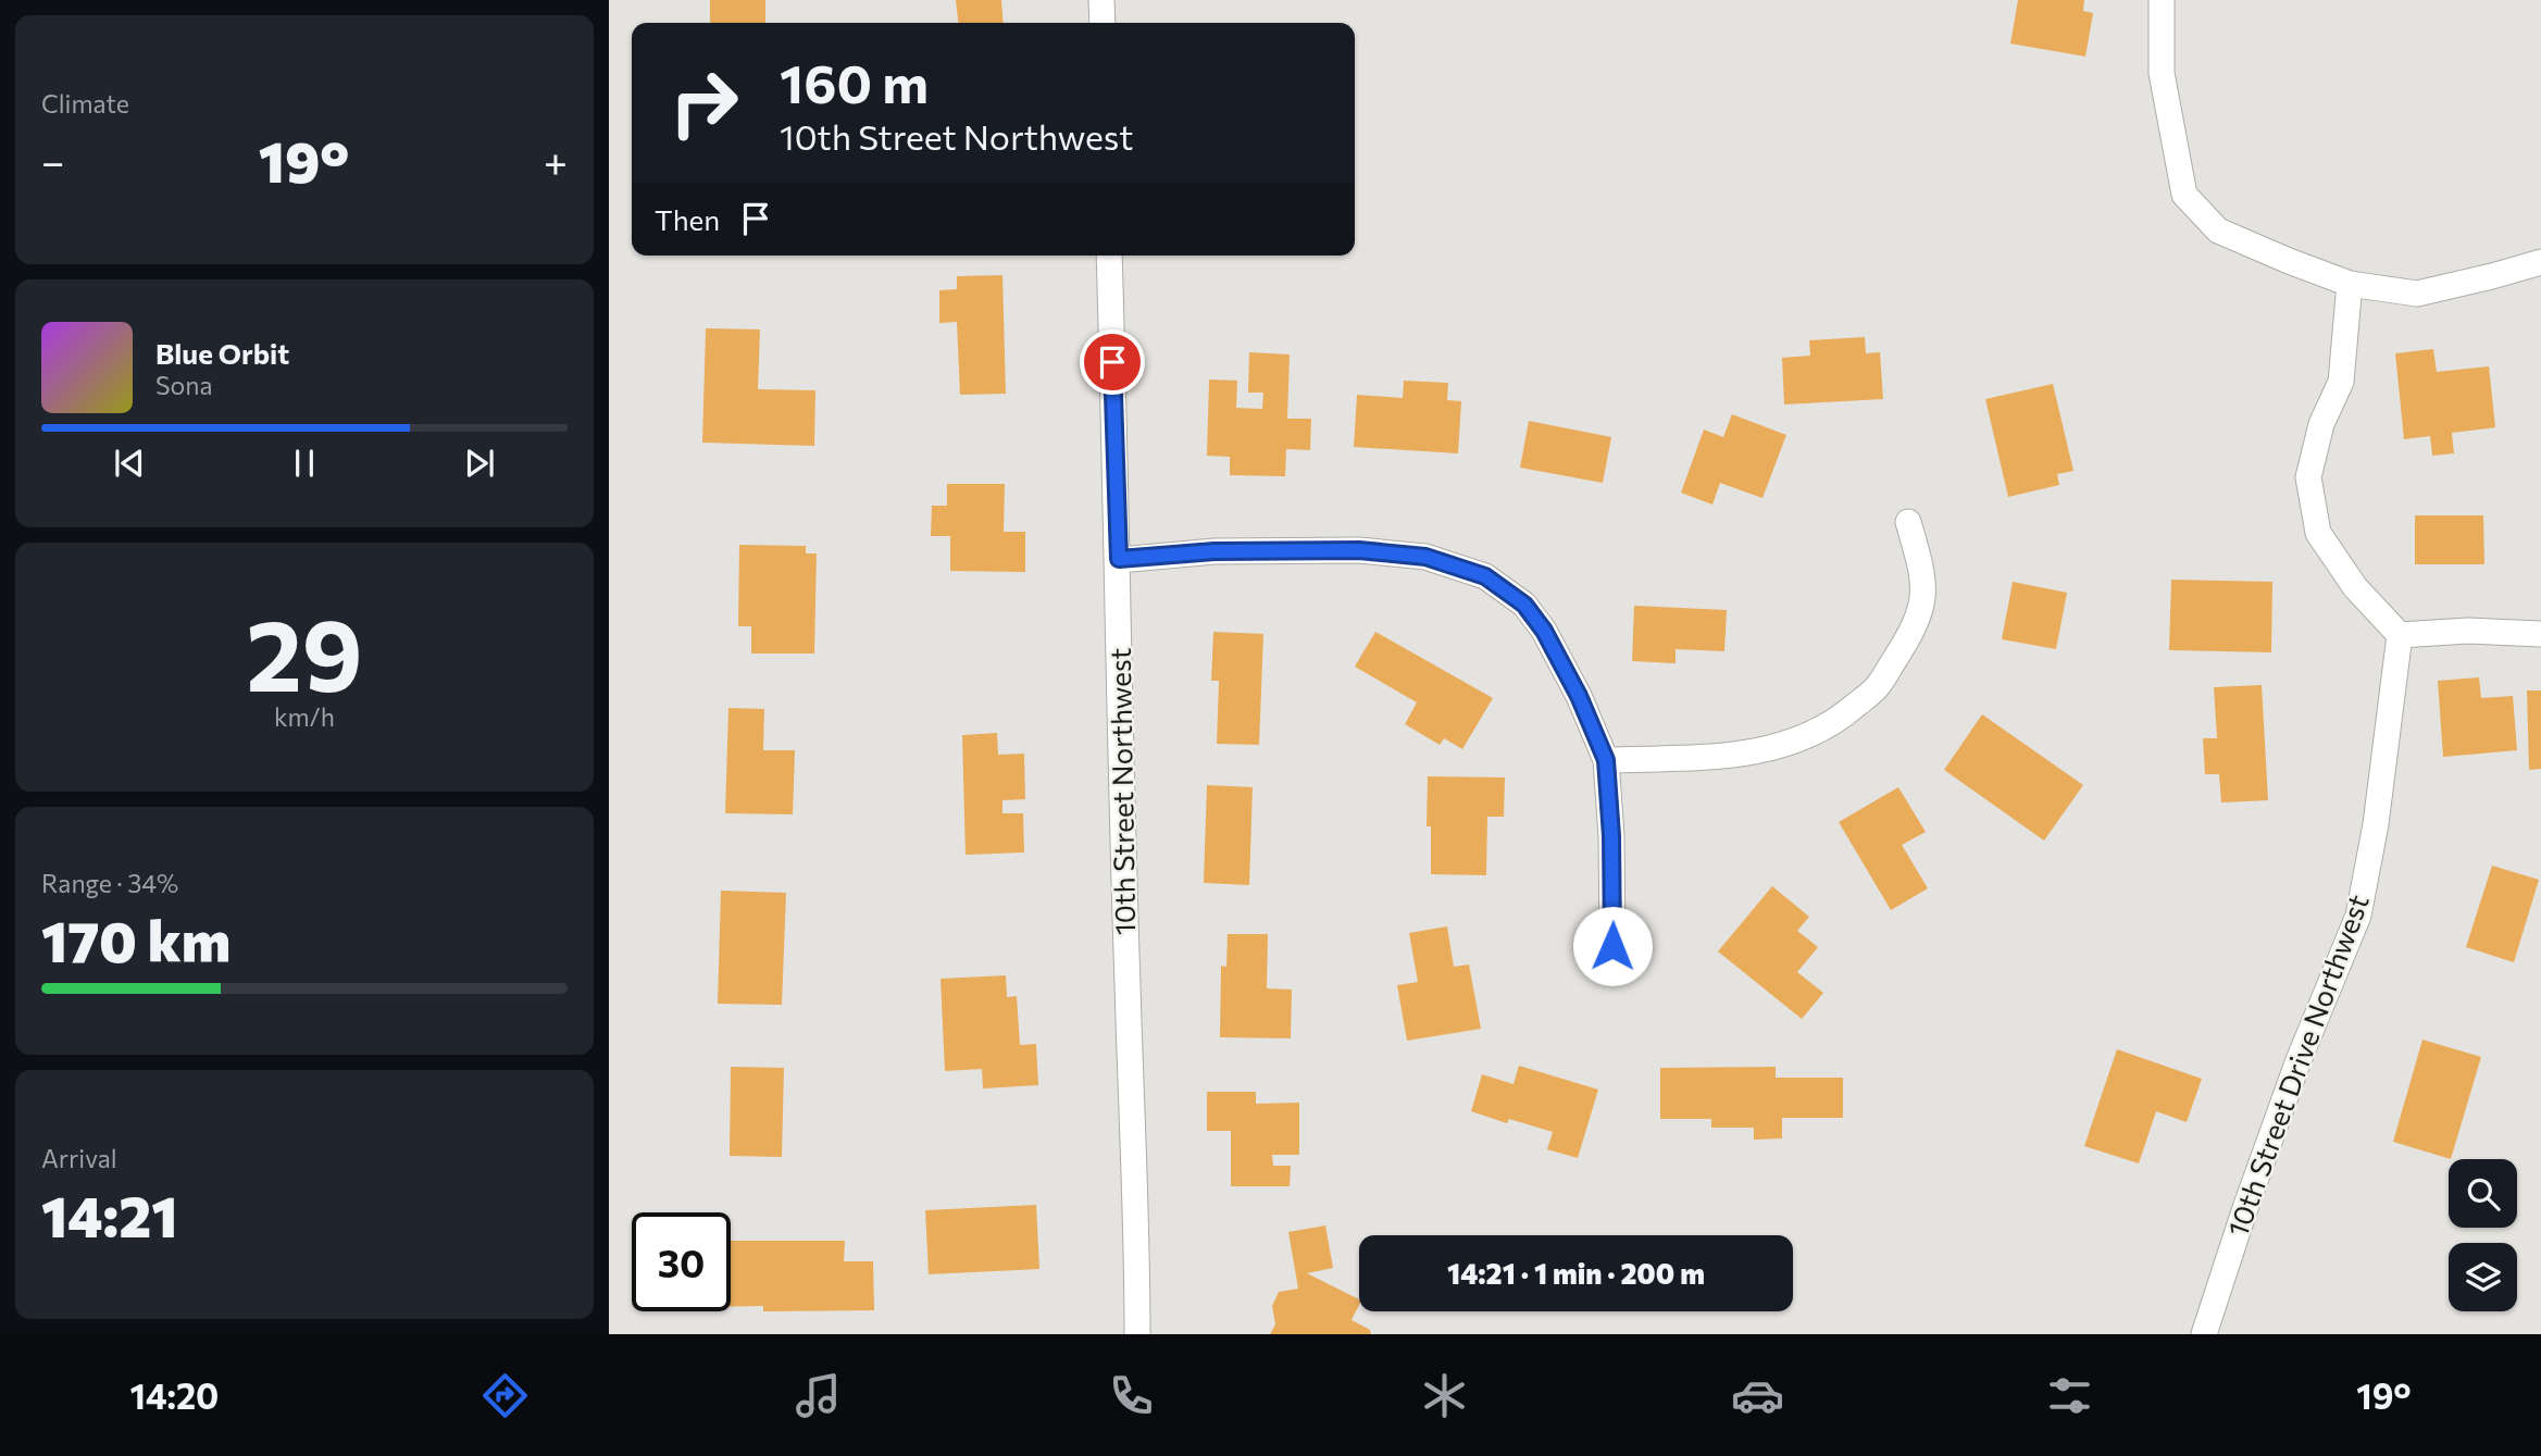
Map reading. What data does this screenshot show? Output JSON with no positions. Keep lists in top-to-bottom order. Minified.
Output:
{"streets":{"street":["10th Street Northwest","10th Street Drive Northwest"]},"page":{"tile":["Climate",["29","km/h"],["Range · 34%","170 km"],["Arrival","14:21"]],"turn":["160 m","10th Street Northwest"],"heat":["−","19°","+"],"then":"Then","song":["Blue Orbit","Sona"],"limit":"30","trip":"14:21 · 1 min · 200 m","tabs":["14:20","19°"]}}
